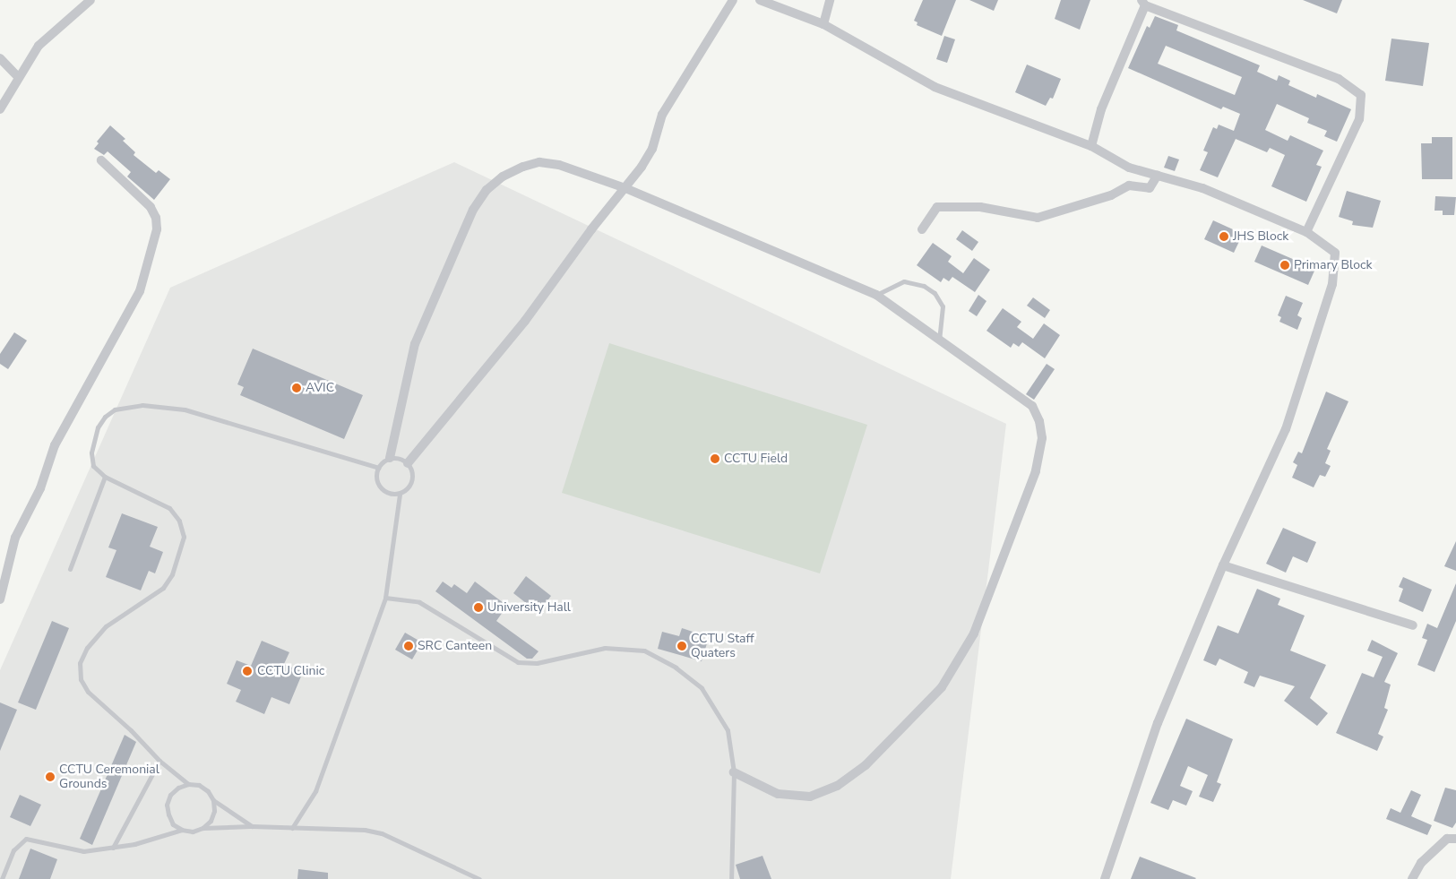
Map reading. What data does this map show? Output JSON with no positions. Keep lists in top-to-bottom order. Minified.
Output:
{"places":["JHS Block","Primary Block","AVIC","CCTU Field","University Hall","SRC Canteen","CCTU Staff Quaters","CCTU Clinic","CCTU Ceremonial Grounds"]}
